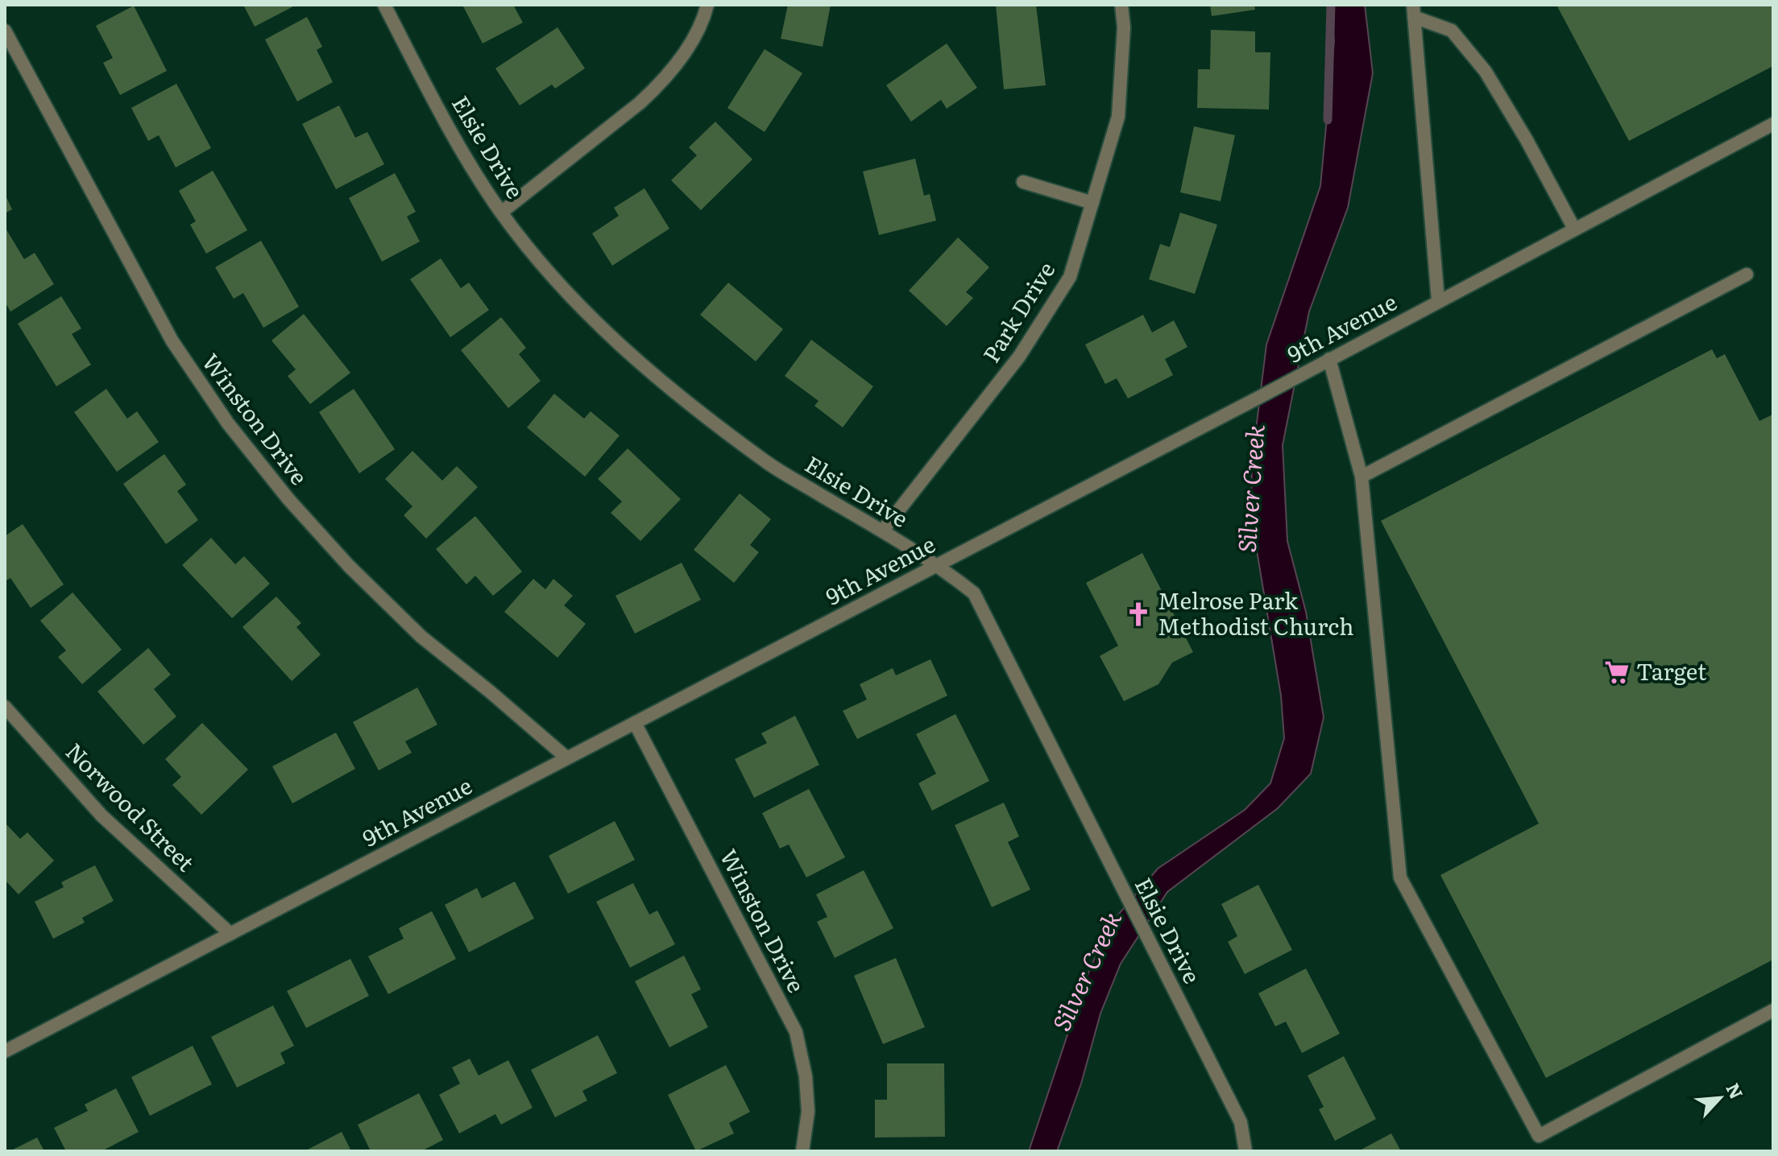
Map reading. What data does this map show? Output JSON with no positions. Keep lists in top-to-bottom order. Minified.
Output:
{"streets":{"street":["Elsie Drive","Park Drive","9th Avenue","Winston Drive","Norwood Street"]},"crossings":[["Elsie Drive","Park Drive"],["Elsie Drive","9th Avenue"],["9th Avenue","Winston Drive"],["9th Avenue","Norwood Street"]],"water":["Silver Creek"],"places":{"church":["Melrose Park Methodist Church"],"supermarket":["Target"]},"north":"top right"}
